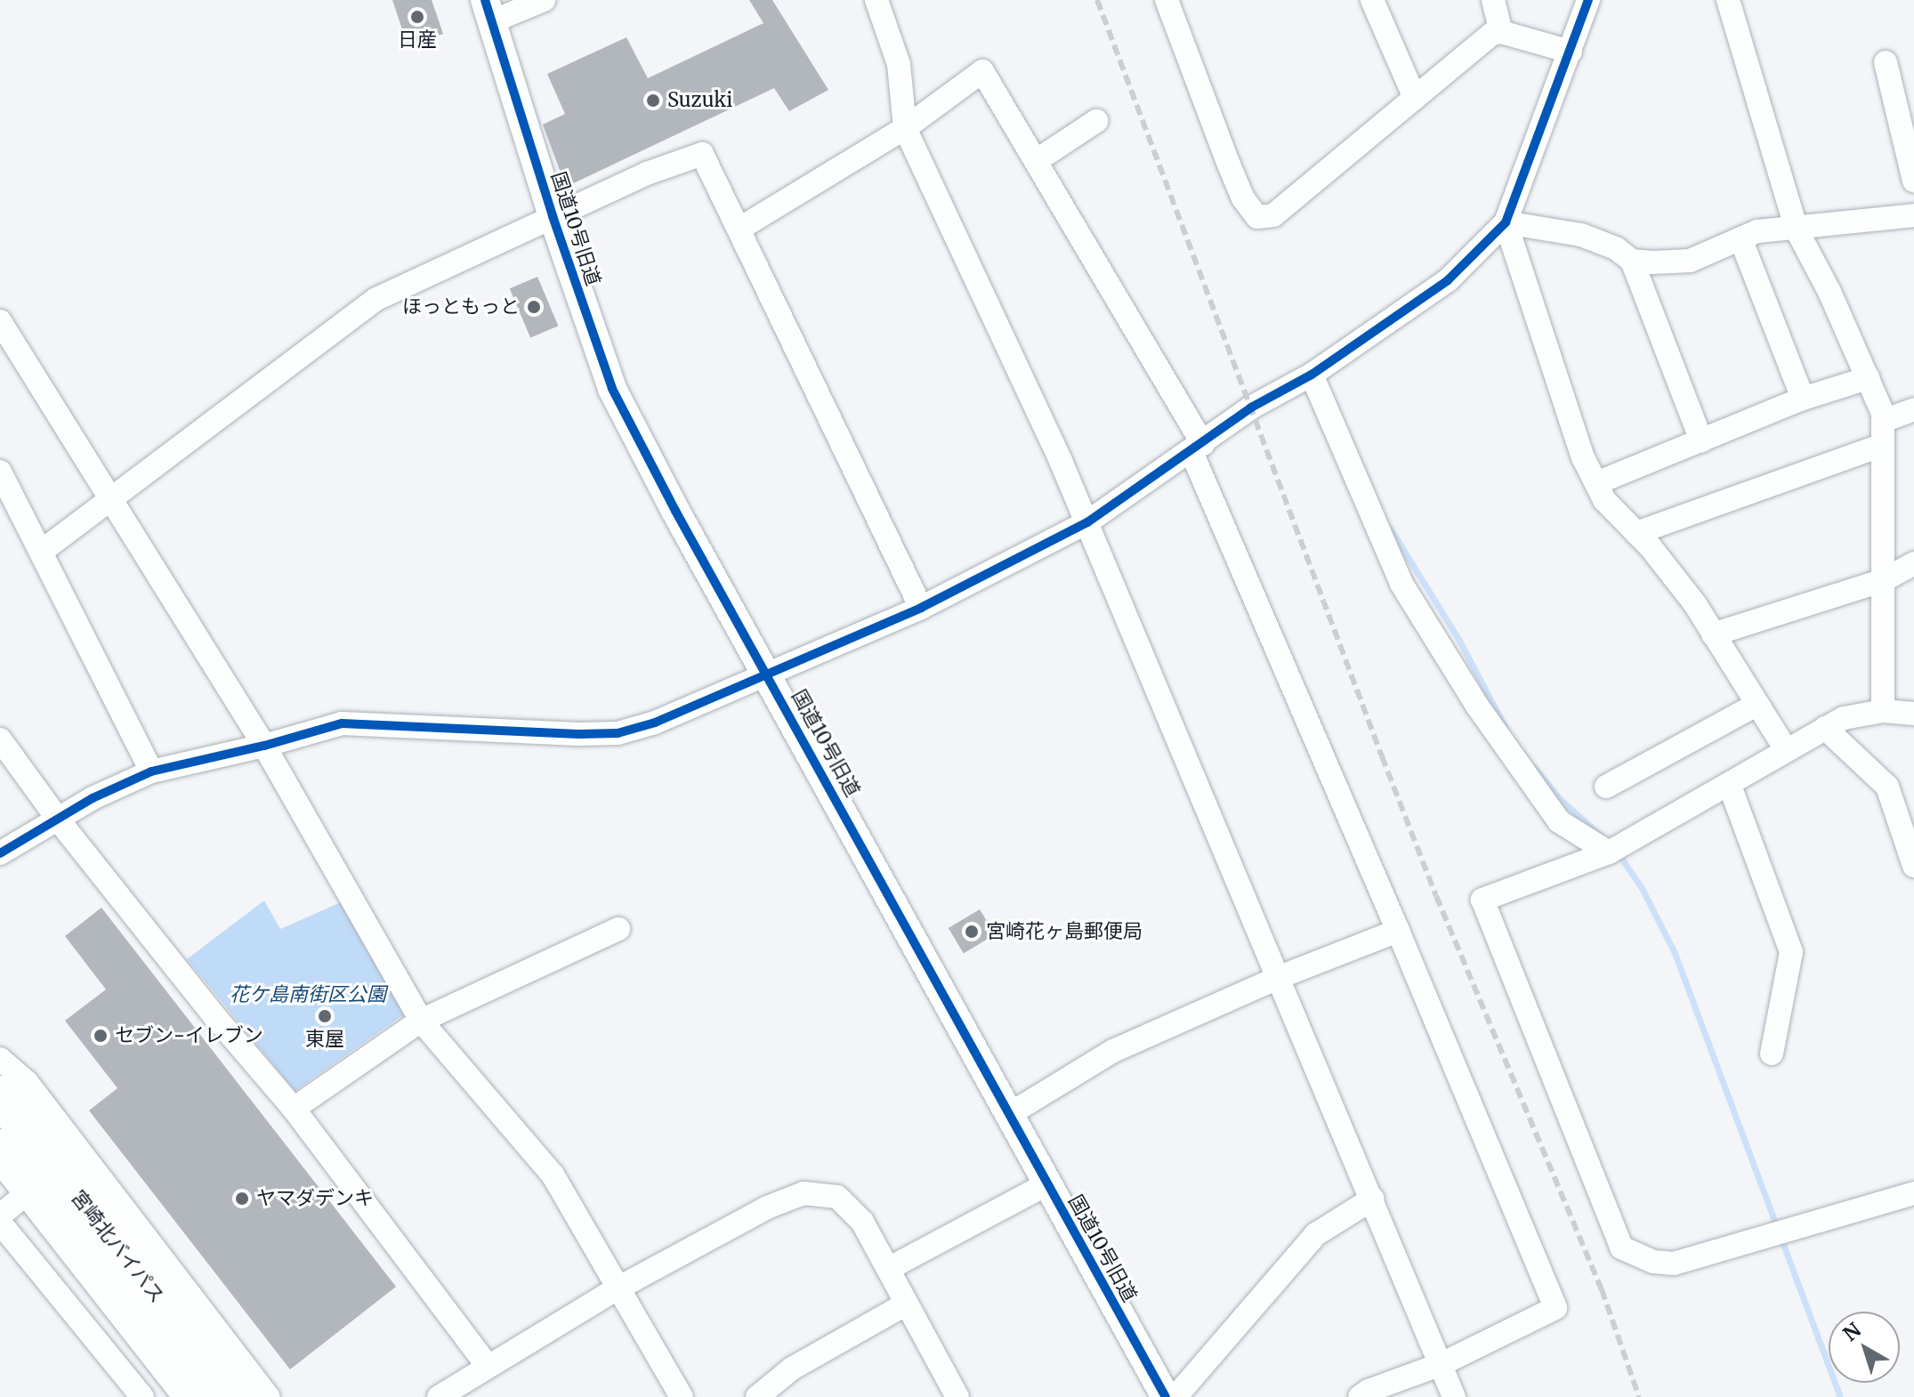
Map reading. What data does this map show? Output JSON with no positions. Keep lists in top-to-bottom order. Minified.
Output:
{"streets":{"highway":["宮崎北バイパス"],"street":["国道10号旧道"]},"parks":["花ケ島南街区公園"],"places":["日産","Suzuki","ほっともっと","宮崎花ヶ島郵便局","東屋","セブン-イレブン","ヤマダデンキ"],"north":"top left"}
